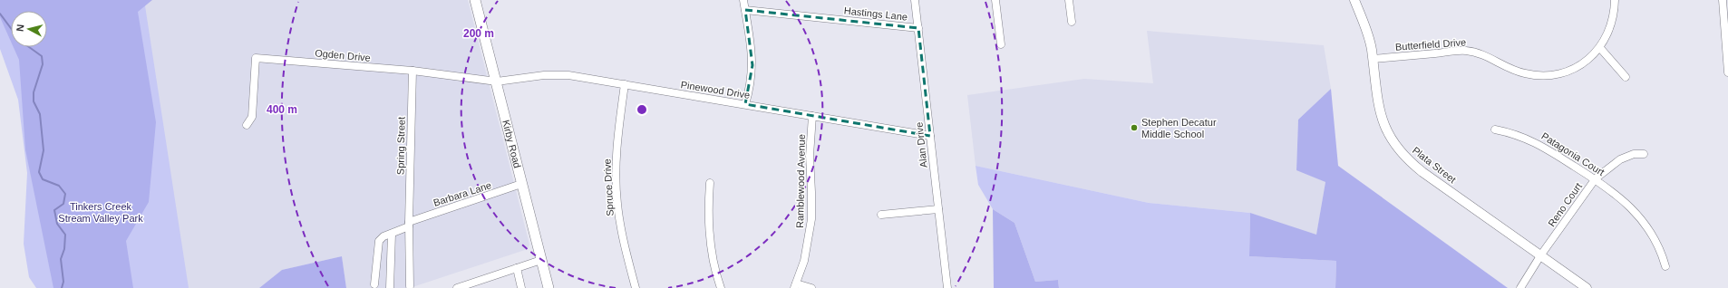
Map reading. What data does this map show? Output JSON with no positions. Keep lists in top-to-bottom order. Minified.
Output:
{"streets":{"main road":["Kirby Road"],"street":["Hastings Lane","Butterfield Drive","Ogden Drive","Pinewood Drive","Alan Drive","Spring Street","Patagonia Court","Plata Street","Ramblewood Avenue","Spruce Drive","Barbara Lane","Reno Court"]},"crossings":[["Hastings Lane","Alan Drive"],["Butterfield Drive","Plata Street"],["Ogden Drive","Pinewood Drive"],["Ogden Drive","Kirby Road"],["Ogden Drive","Spring Street"],["Pinewood Drive","Kirby Road"],["Pinewood Drive","Alan Drive"],["Pinewood Drive","Ramblewood Avenue"],["Pinewood Drive","Spruce Drive"],["Kirby Road","Barbara Lane"],["Spring Street","Barbara Lane"],["Patagonia Court","Reno Court"],["Plata Street","Reno Court"]],"parks":["Tinkers Creek Stream Valley Park"],"places":["Stephen Decatur Middle School"],"north":"left","rings":["200 m","400 m"]}
